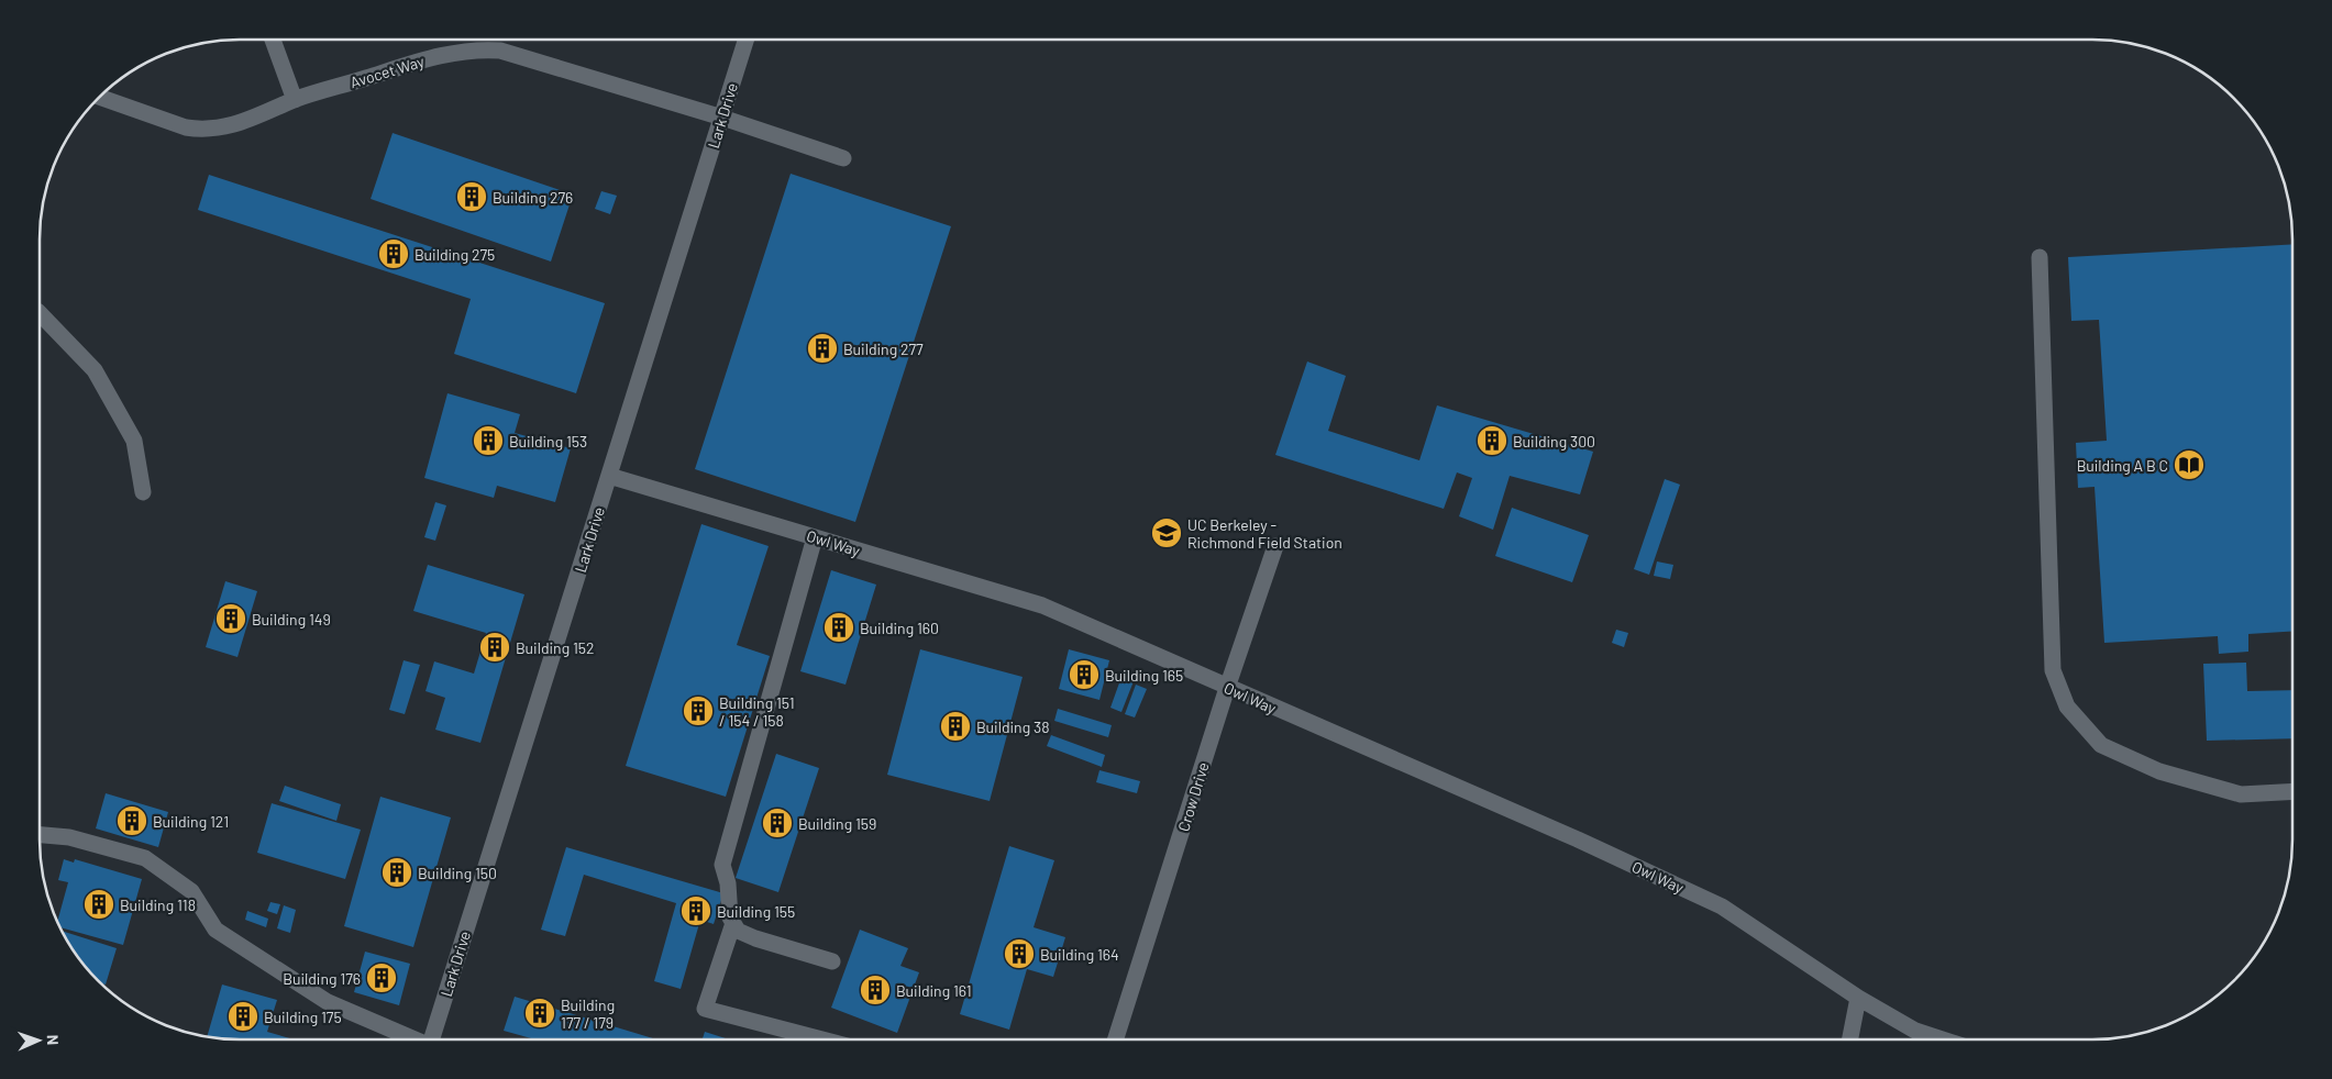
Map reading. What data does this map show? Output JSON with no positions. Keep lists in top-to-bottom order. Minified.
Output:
{"streets":{"street":["Avocet Way","Lark Drive","Owl Way","Crow Drive"]},"crossings":[["Avocet Way","Lark Drive"],["Lark Drive","Owl Way"],["Owl Way","Crow Drive"]],"places":{"building":["Building 276","Building 275","Building 277","Building 153","Building 300","Building 149","Building 160","Building 152","Building 165","Building 151 / 154 / 158","Building 38","Building 121","Building 159","Building 150","Building 118","Building 155","Building 164","Building 176","Building 161","Building 177 / 179","Building 175"],"library":["Building A B C"],"school or university":["UC Berkeley - Richmond Field Station"]},"north":"right"}
